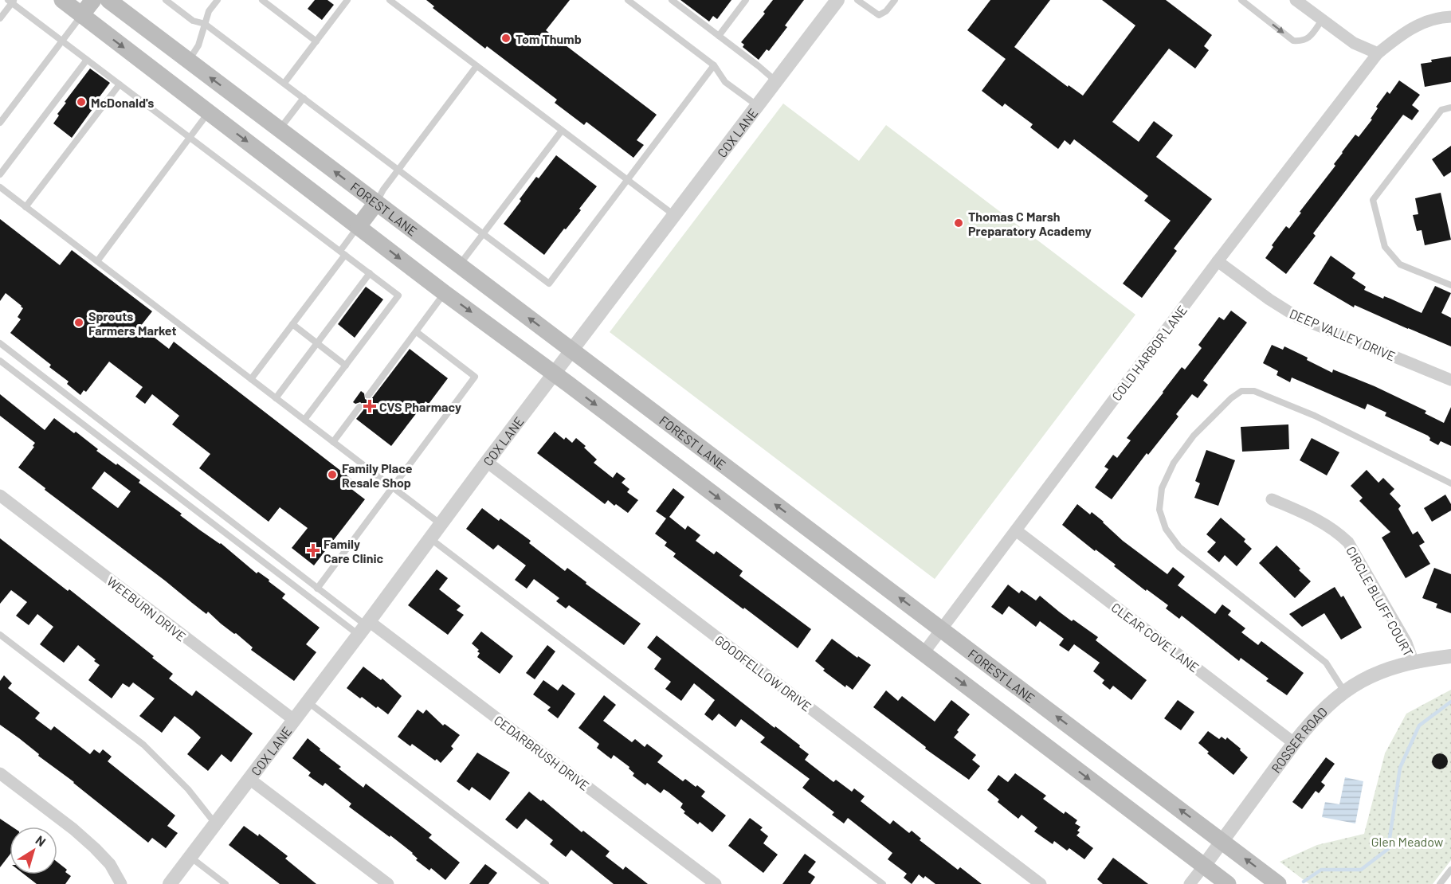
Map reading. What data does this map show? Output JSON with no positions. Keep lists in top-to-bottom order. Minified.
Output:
{"streets":{"main road":["FOREST LANE"],"street":["COX LANE","DEEP VALLEY DRIVE","COLD HARBOR LANE","CIRCLE BLUFF COURT","WEEBURN DRIVE","CLEAR COVE LANE","GOODFELLOW DRIVE","ROSSER ROAD","CEDARBRUSH DRIVE"]},"crossings":[["COX LANE","FOREST LANE"],["COX LANE","WEEBURN DRIVE"],["COX LANE","GOODFELLOW DRIVE"],["COX LANE","CEDARBRUSH DRIVE"],["FOREST LANE","COLD HARBOR LANE"],["FOREST LANE","ROSSER ROAD"],["DEEP VALLEY DRIVE","COLD HARBOR LANE"],["COLD HARBOR LANE","CLEAR COVE LANE"],["CIRCLE BLUFF COURT","ROSSER ROAD"],["CLEAR COVE LANE","ROSSER ROAD"]],"parks":["Glen Meadow"],"places":{"other":["Tom Thumb","McDonald's","Thomas C Marsh Preparatory Academy","Sprouts Farmers Market","Family Place Resale Shop"],"health":["CVS Pharmacy","Family Care Clinic"]},"north":"top right"}
